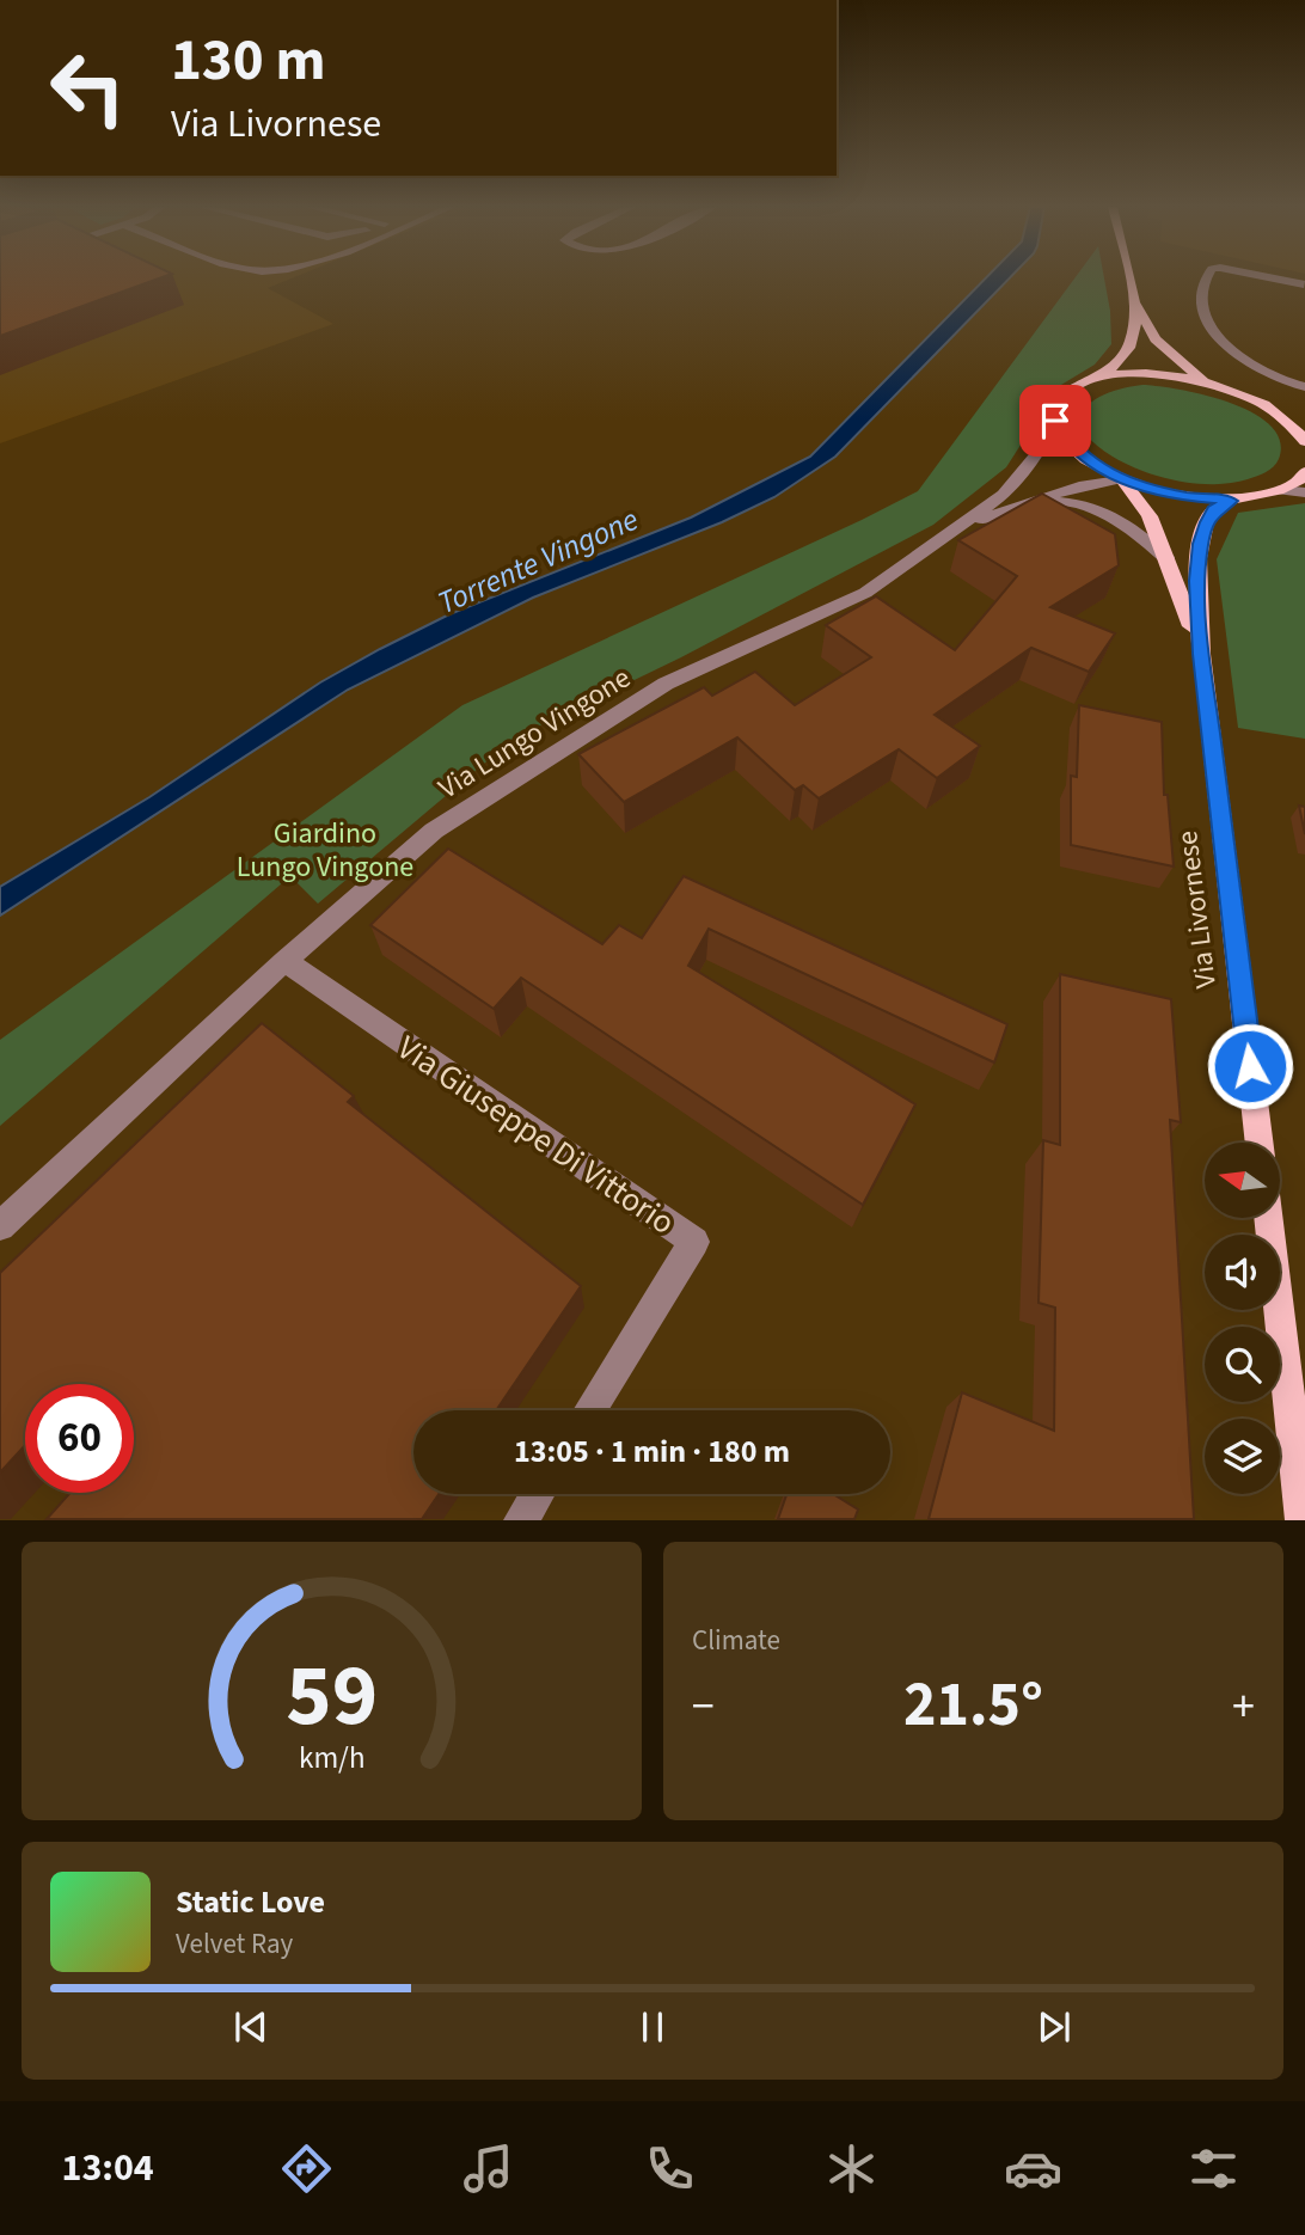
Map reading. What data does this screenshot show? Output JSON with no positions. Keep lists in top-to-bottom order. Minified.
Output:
{"streets":{"main road":["Via Livornese"],"street":["Via Lungo Vingone","Via Giuseppe Di Vittorio"]},"crossings":[["Via Lungo Vingone","Via Livornese"],["Via Lungo Vingone","Via Giuseppe Di Vittorio"]],"water":["Torrente Vingone"],"parks":["Giardino Lungo Vingone"],"north":"left","page":{"turn":["130 m","Via Livornese"],"limit":"60","trip":"13:05 · 1 min · 180 m","tile":"Climate","heat":["−","21.5°","+"],"song":["Static Love","Velvet Ray"],"tabs":"13:04","gauge":["59","km/h"]}}
